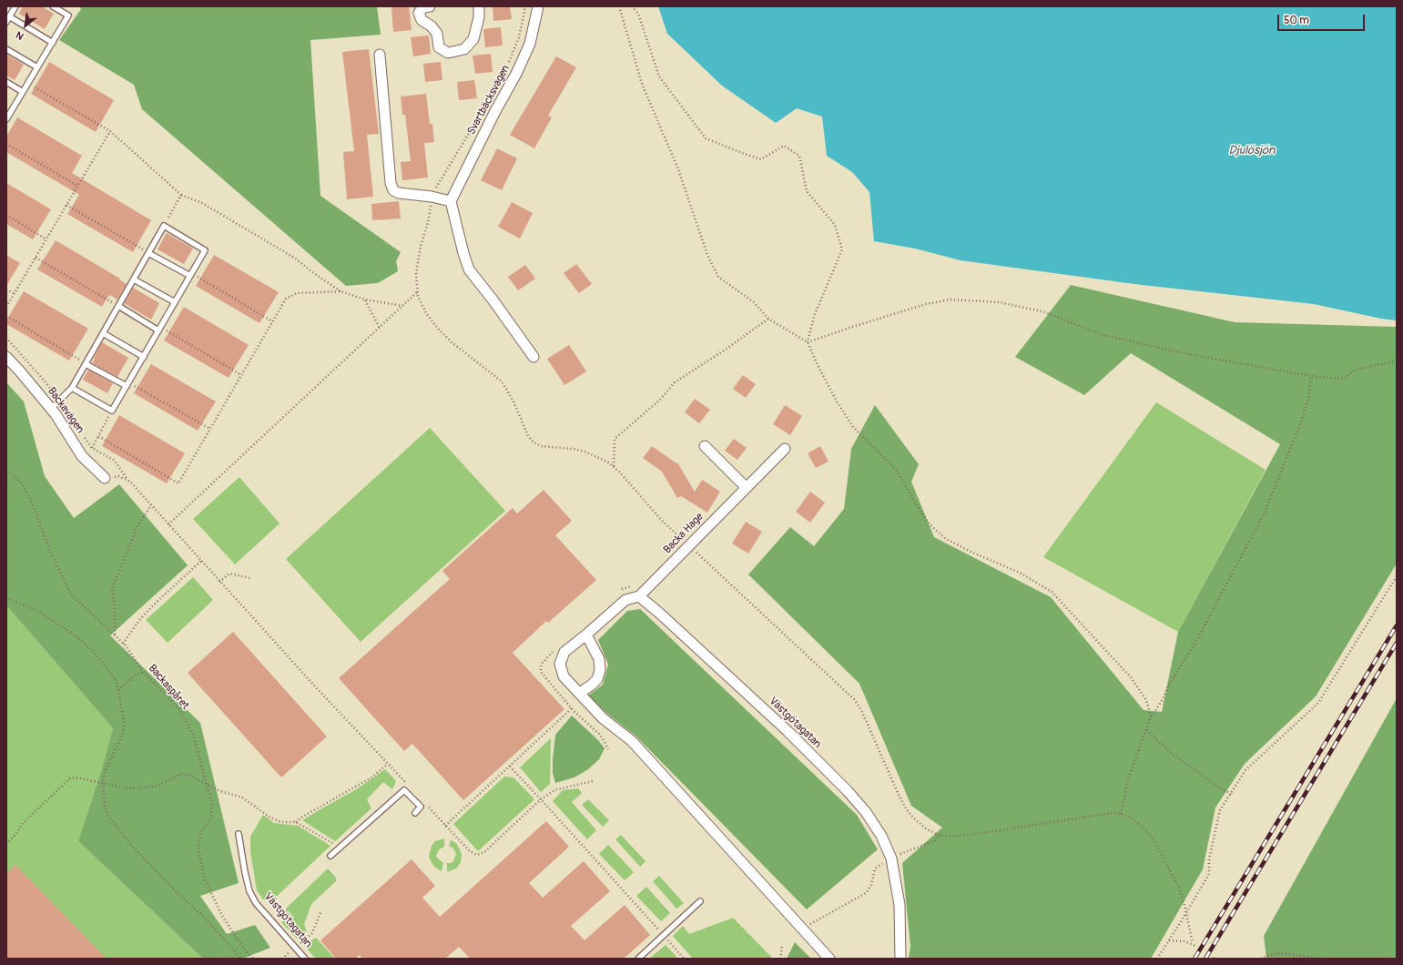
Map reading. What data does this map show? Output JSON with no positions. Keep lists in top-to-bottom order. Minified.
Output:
{"streets":{"street":["Svartbäcksvägen","Backavägen","Backa Hage","Västgötagatan"],"path":["Backaspåret"]},"crossings":[["Backa Hage","Västgötagatan"]],"water":["Djulösjön"],"scale_bar":"50 m","north":"bottom left"}
